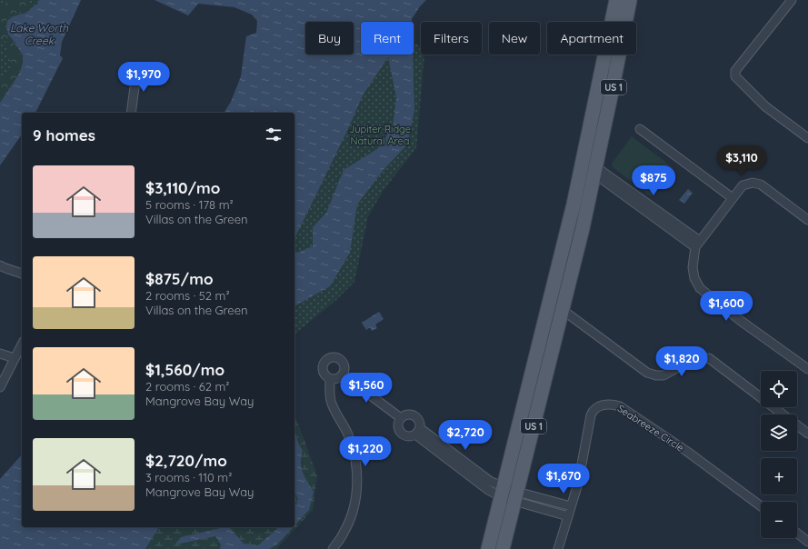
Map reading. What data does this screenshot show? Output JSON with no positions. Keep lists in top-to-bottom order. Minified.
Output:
{"streets":{"main road":["US 1"],"street":["Seabreeze Circle"]},"water":["Lake Worth Creek"],"parks":["Jupiter Ridge Natural Area"],"page":{"chip":["Buy","Rent","Filters","New","Apartment"],"price":["$1,970","$3,110","$875","$1,600","$1,820","$1,560","$2,720","$1,220","$1,670"],"heading":"9 homes","list":[{"name":"$3,110/mo","note":"5 rooms · 178 m² · Villas on the Green"},{"name":"$875/mo","note":"2 rooms · 52 m² · Villas on the Green"},{"name":"$1,560/mo","note":"2 rooms · 62 m² · Mangrove Bay Way"},{"name":"$2,720/mo","note":"3 rooms · 110 m² · Mangrove Bay Way"}],"map_buttons":["+","−"]}}
